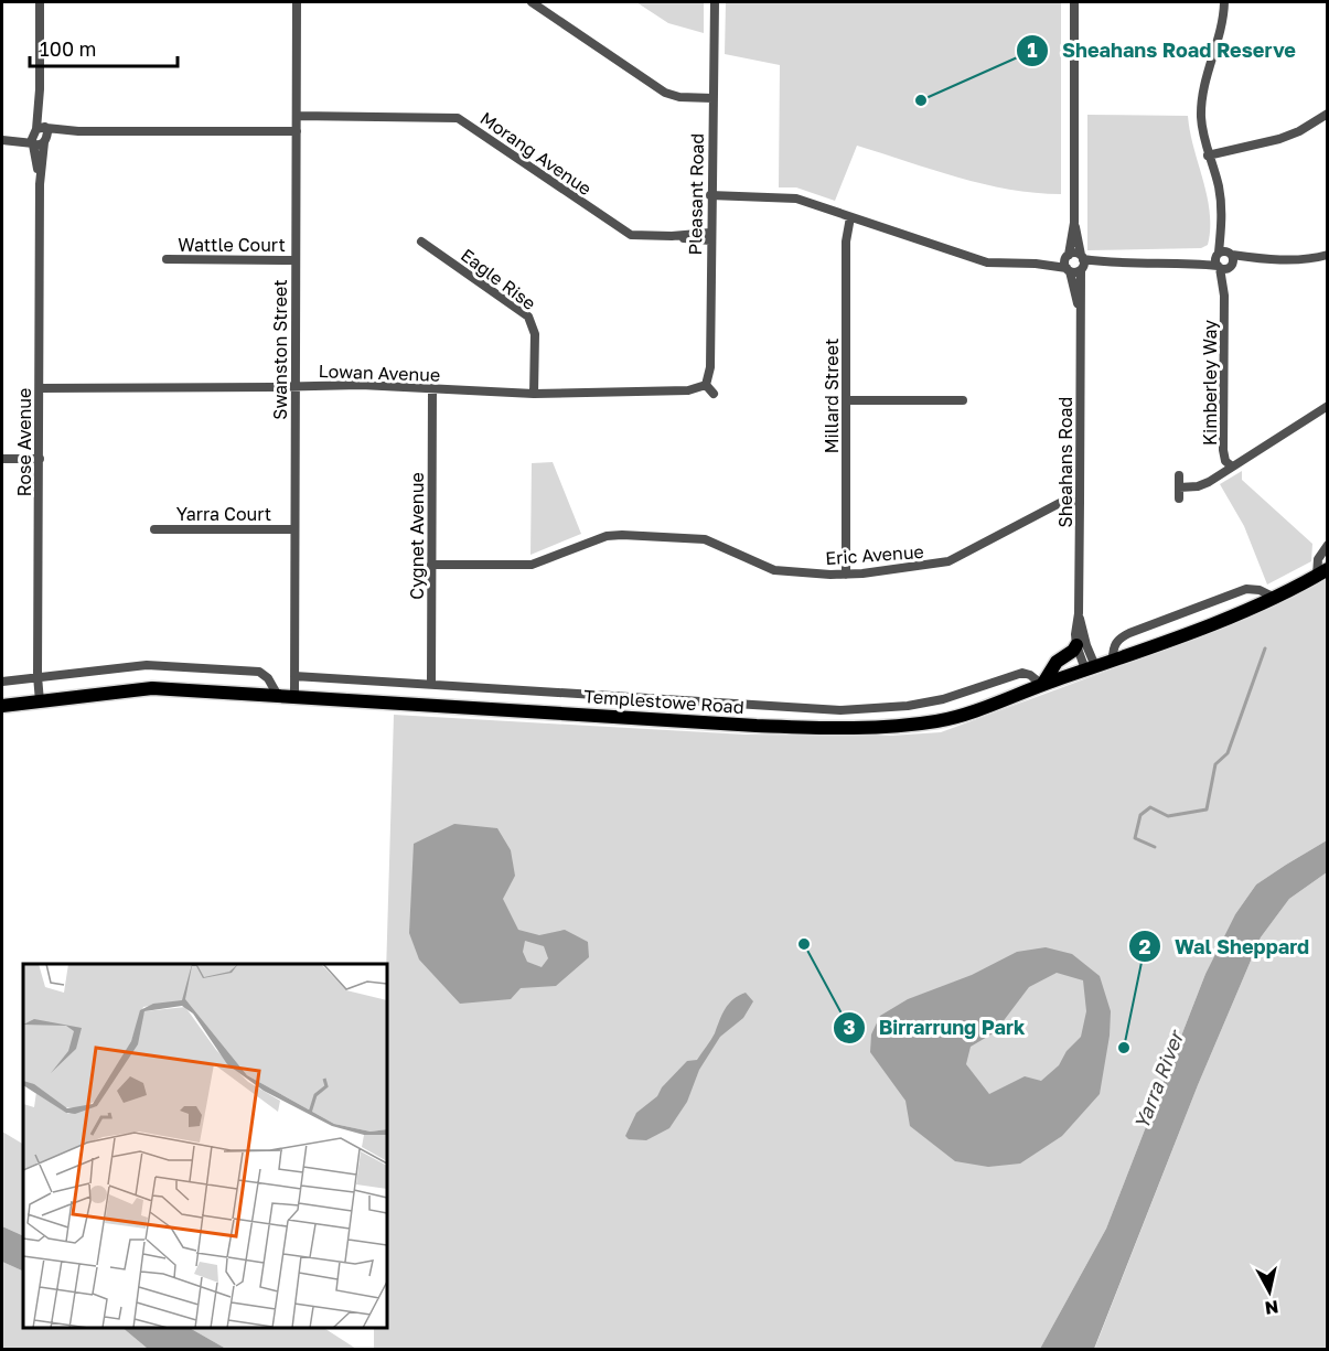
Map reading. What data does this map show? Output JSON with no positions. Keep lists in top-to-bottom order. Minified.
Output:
{"streets":{"main road":["Templestowe Road"],"street":["Morang Avenue","Pleasant Road","Wattle Court","Eagle Rise","Swanston Street","Lowan Avenue","Kimberley Way","Millard Street","Rose Avenue","Sheahans Road","Yarra Court","Cygnet Avenue","Eric Avenue"]},"crossings":[["Morang Avenue","Pleasant Road"],["Morang Avenue","Swanston Street"],["Pleasant Road","Lowan Avenue"],["Wattle Court","Swanston Street"],["Eagle Rise","Lowan Avenue"],["Swanston Street","Lowan Avenue"],["Swanston Street","Yarra Court"],["Swanston Street","Templestowe Road"],["Lowan Avenue","Rose Avenue"],["Lowan Avenue","Cygnet Avenue"],["Millard Street","Eric Avenue"],["Rose Avenue","Templestowe Road"],["Sheahans Road","Eric Avenue"],["Sheahans Road","Templestowe Road"],["Cygnet Avenue","Eric Avenue"],["Cygnet Avenue","Templestowe Road"]],"water":["Yarra River"],"places":["Sheahans Road Reserve","Birrarrung Park","Wal Sheppard"],"scale_bar":"100 m","north":"bottom"}
